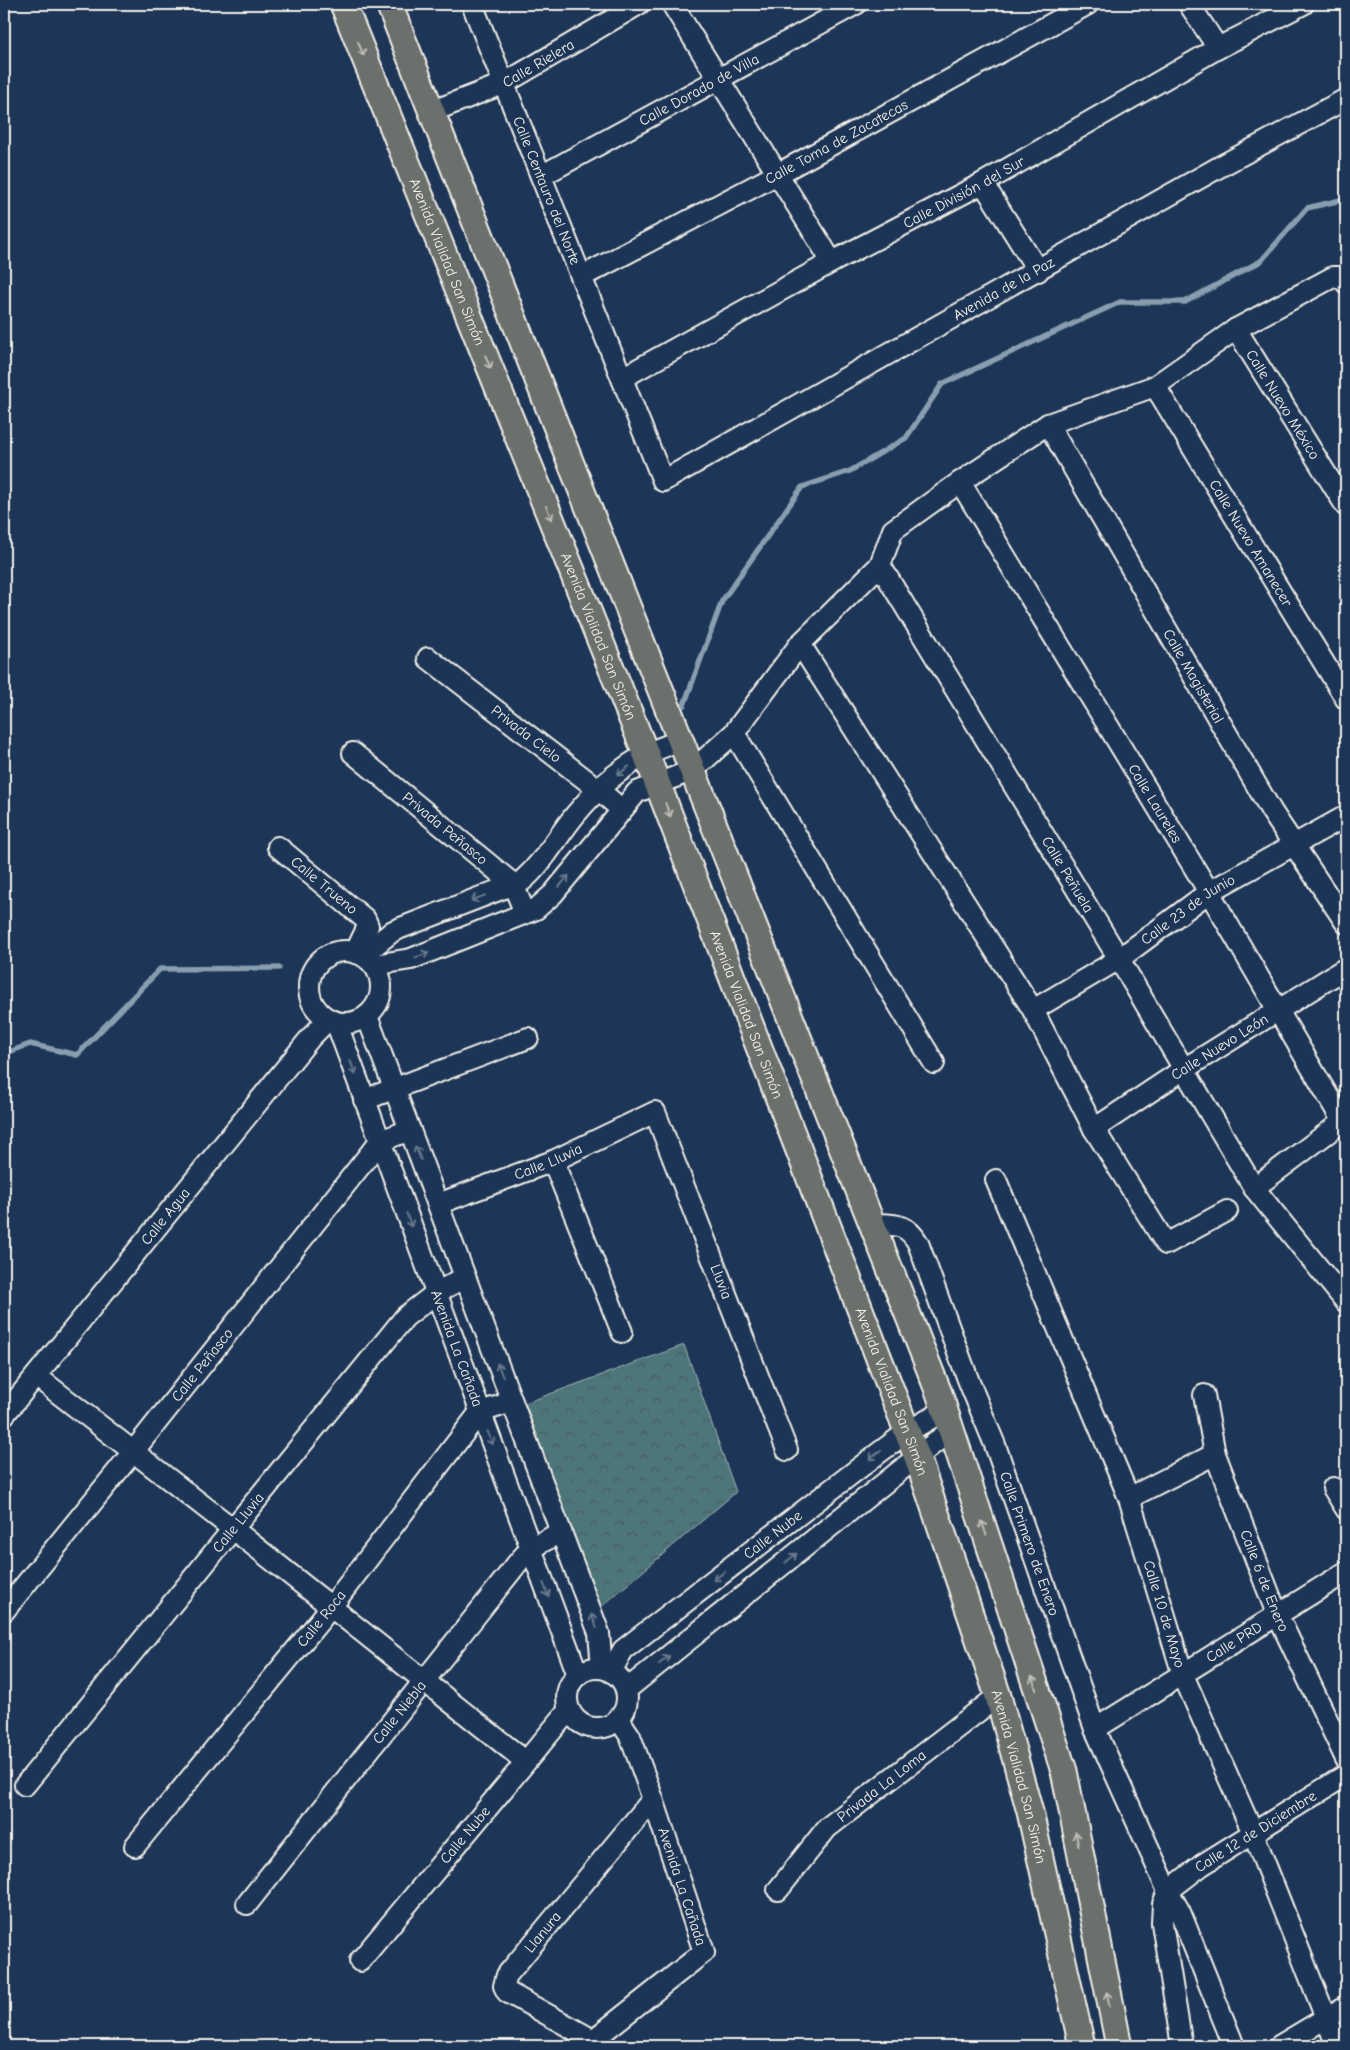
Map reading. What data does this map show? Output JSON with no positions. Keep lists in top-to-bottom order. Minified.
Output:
{"streets":{"main road":["Avenida Vialidad San Simón"],"street":["Calle Rielera","Calle Dorado de Villa","Calle Toma de Zacatecas","Calle Centauro del Norte","Calle División del Sur","Avenida de la Paz","Calle Nuevo México","Calle Nuevo Amanecer","Calle Magisterial","Privada Cielo","Calle Laureles","Privada Peñasco","Calle Peñuela","Calle Trueno","Calle 23 de Junio","Calle Nuevo León","Calle Lluvia","Calle Agua","Lluvia","Avenida La Cañada","Calle Peñasco","Calle Nube","Calle Primero de Enero","Calle 6 de Enero","Calle 10 de Mayo","Calle Roca","Calle PRD","Calle Niebla","Privada La Loma","Calle 12 de Diciembre","Llanura"]},"crossings":[["Calle Rielera","Calle Centauro del Norte"],["Calle Dorado de Villa","Calle Centauro del Norte"],["Calle Toma de Zacatecas","Calle Centauro del Norte"],["Calle Centauro del Norte","Calle División del Sur"],["Calle Centauro del Norte","Avenida de la Paz"],["Avenida Vialidad San Simón","Calle Nube"],["Avenida Vialidad San Simón","Privada La Loma"],["Calle Magisterial","Calle 23 de Junio"],["Calle Laureles","Calle 23 de Junio"],["Calle Laureles","Calle Nuevo León"],["Calle Peñuela","Calle 23 de Junio"],["Calle Peñuela","Calle Nuevo León"],["Calle Trueno","Calle Agua"],["Calle Trueno","Avenida La Cañada"],["Calle Lluvia","Lluvia"],["Calle Lluvia","Avenida La Cañada"],["Calle Agua","Avenida La Cañada"],["Avenida La Cañada","Calle Peñasco"],["Avenida La Cañada","Calle Nube"],["Avenida La Cañada","Calle Roca"],["Avenida La Cañada","Calle Niebla"],["Avenida La Cañada","Llanura"],["Calle Primero de Enero","Calle PRD"],["Calle Primero de Enero","Calle 12 de Diciembre"],["Calle 6 de Enero","Calle PRD"],["Calle 10 de Mayo","Calle PRD"],["Calle 10 de Mayo","Calle 12 de Diciembre"]]}
